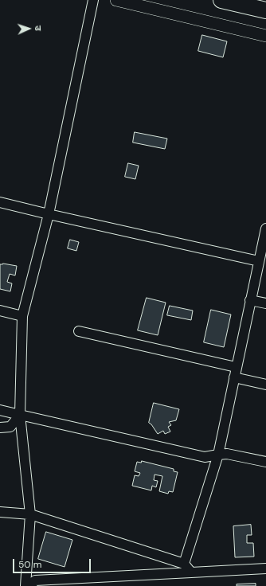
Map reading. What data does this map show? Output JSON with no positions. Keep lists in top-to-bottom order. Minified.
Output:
{"scale_bar":"50 m","north":"right"}
